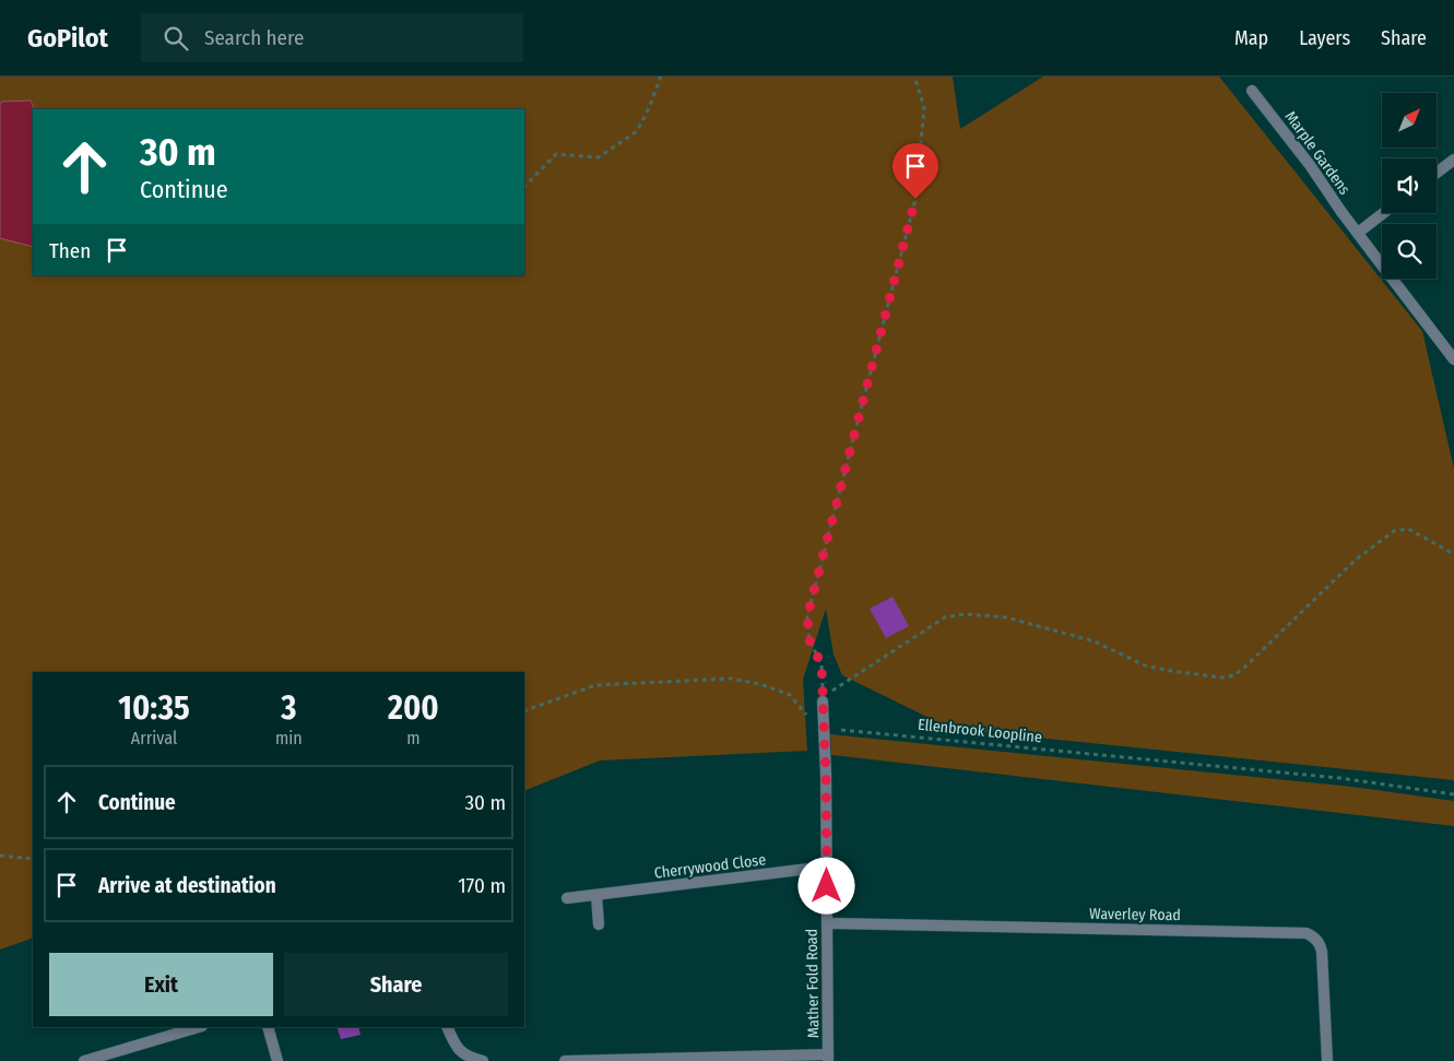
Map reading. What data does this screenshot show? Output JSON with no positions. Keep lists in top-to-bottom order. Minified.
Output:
{"streets":{"street":["Marple Gardens","Cherrywood Close","Waverley Road","Mather Fold Road"],"path":["Ellenbrook Loopline"]},"crossings":[["Ellenbrook Loopline","Mather Fold Road"],["Cherrywood Close","Mather Fold Road"],["Waverley Road","Mather Fold Road"]],"north":"top right","page":{"header":"GoPilot","search":"Search here","nav":["Map","Layers","Share"],"turn":["30 m","Continue"],"then":"Then","eta":["10:35","Arrival","3","min","200","m"],"list":[{"name":"Continue","value":"30 m"},{"name":"Arrive at destination","value":"170 m"}],"buttons":["Exit","Share"]}}
